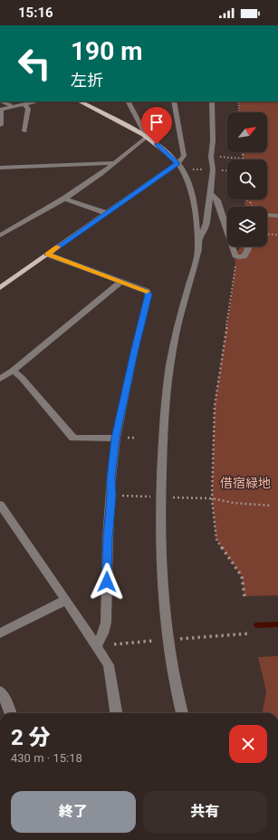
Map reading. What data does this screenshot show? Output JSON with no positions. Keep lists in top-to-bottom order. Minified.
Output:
{"parks":["借宿緑地"],"north":"top right","page":{"status":"15:16","turn":["190 m","左折"],"heading":["2 分","430 m · 15:18"],"buttons":["終了","共有"]}}
